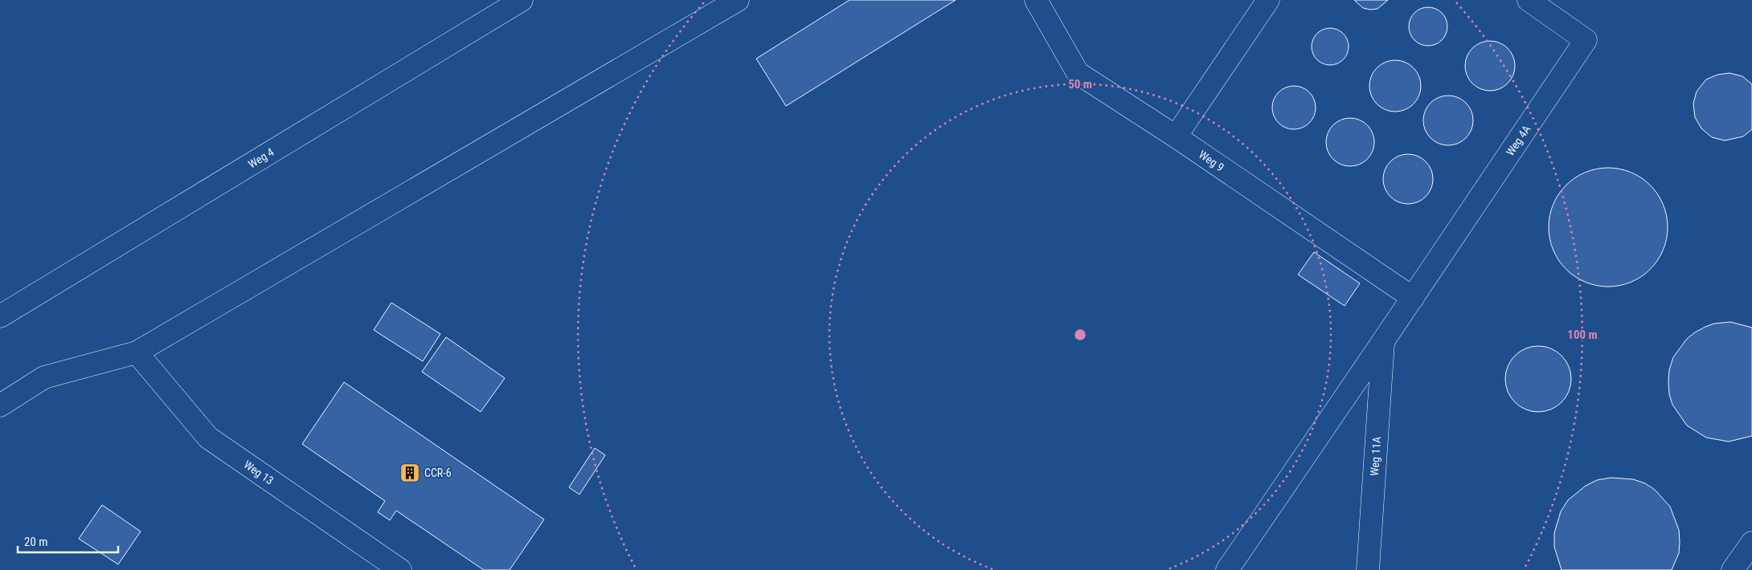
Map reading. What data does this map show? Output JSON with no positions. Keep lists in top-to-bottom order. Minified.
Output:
{"streets":{"lane":["Weg 4A","Weg 4","Weg 9","Weg 11A","Weg 13"]},"crossings":[["Weg 4A","Weg 9"]],"places":{"building":["CCR-6"]},"scale_bar":"20 m","rings":["50 m","100 m"]}
